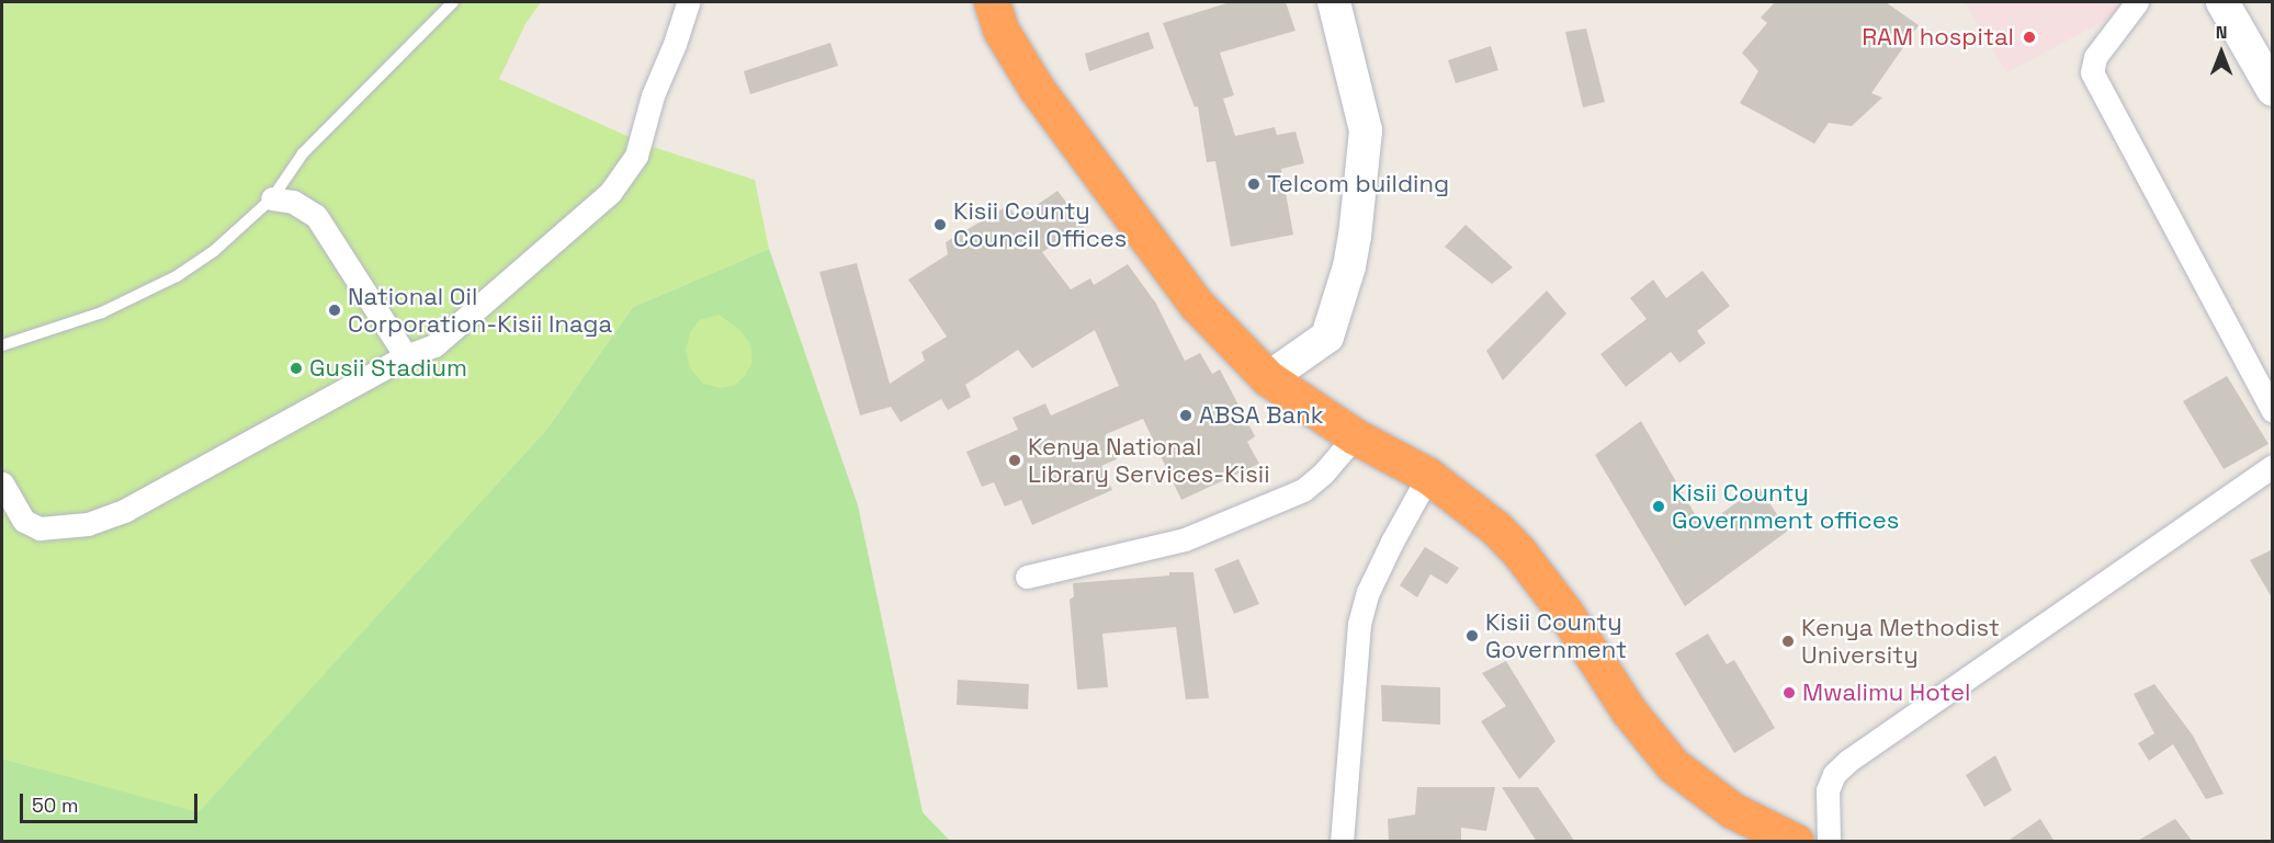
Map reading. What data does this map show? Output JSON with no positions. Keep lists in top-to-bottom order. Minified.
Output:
{"places":["RAM hospital","Telcom building","Kisii County Council Offices","National Oil Corporation-Kisii Inaga","Gusii Stadium","ABSA Bank","Kenya National Library Services-Kisii","Kisii County Government offices","Kisii County Government","Kenya Methodist University","Mwalimu Hotel"],"scale_bar":"50 m","north":"top"}
